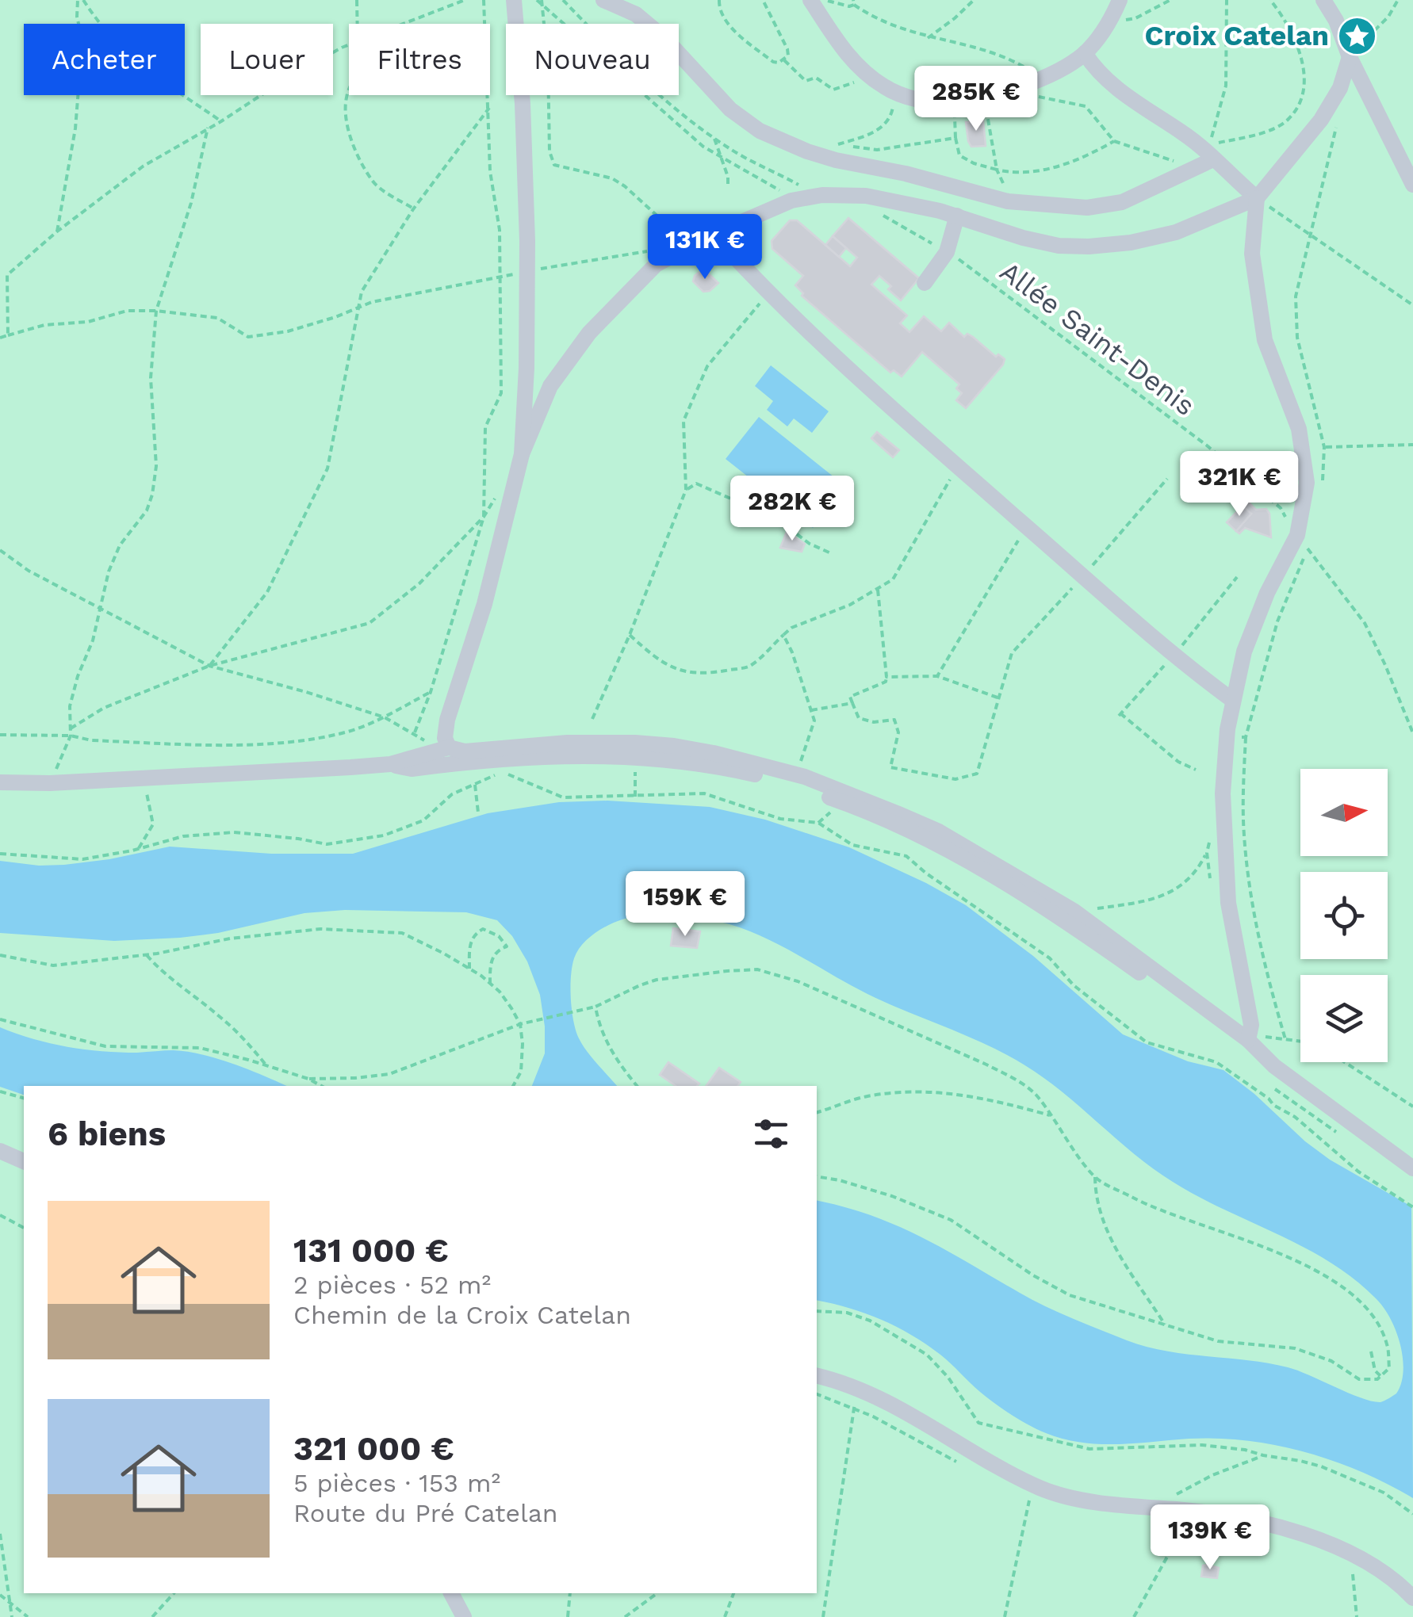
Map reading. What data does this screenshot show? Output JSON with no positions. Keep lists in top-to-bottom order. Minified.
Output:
{"streets":{"path":["Allée Saint-Denis"]},"places":{"place":["Croix Catelan"]},"north":"right","page":{"chip":["Acheter","Louer","Filtres","Nouveau"],"price":["285K €","131K €","321K €","282K €","159K €","139K €"],"heading":"6 biens","list":[{"name":"131 000 €","note":"2 pièces · 52 m² · Chemin de la Croix Catelan"},{"name":"321 000 €","note":"5 pièces · 153 m² · Route du Pré Catelan"}]}}
